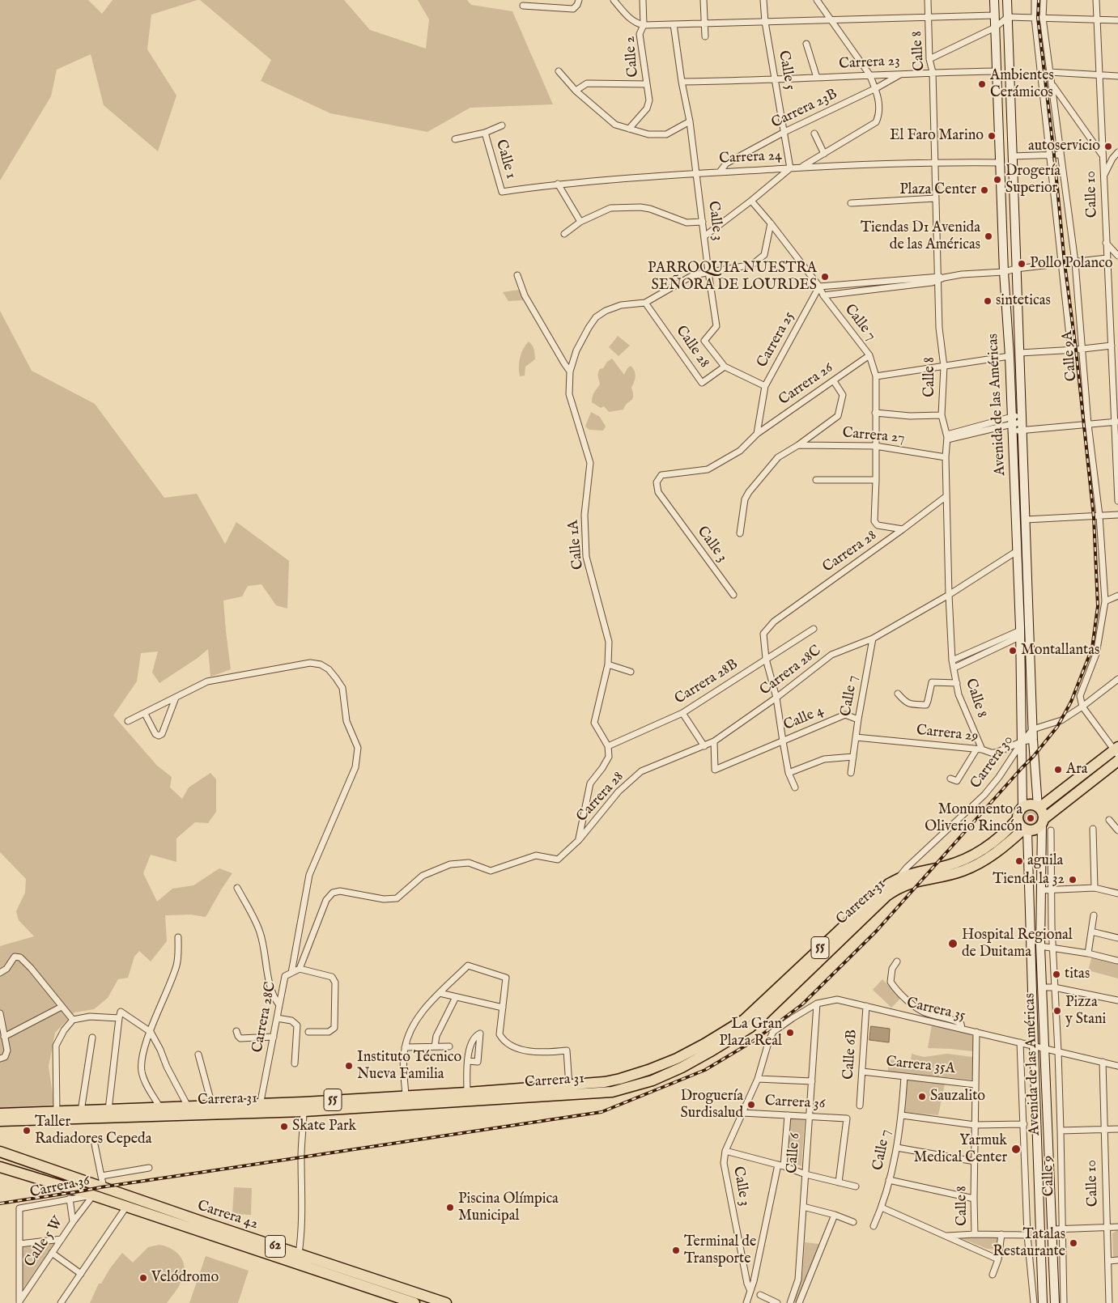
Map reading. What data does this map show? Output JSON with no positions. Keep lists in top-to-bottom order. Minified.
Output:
{"streets":{"highway":["Carrera 31","55","Carrera 42","62"],"main road":["Avenida de las Américas"],"street":["Calle 8","Calle 2","Carrera 23","Calle 5","Carrera 23B","Carrera 24","Calle 1","Calle 10","Calle 3","Calle 7","Carrera 25","Calle 28","Calle 9A","Carrera 26","Carrera 27","Calle 1A","Carrera 28","Carrera 28C","Carrera 28B","Calle 4","Carrera 29","Carrera 30","Carrera 35","Calle 6B","Carrera 35A","Carrera 36","Calle 6","Calle 9","Calle 5 W"]},"crossings":[["Calle 8","Carrera 23"],["Calle 8","Carrera 24"],["Calle 8","Carrera 27"],["Calle 8","Carrera 28"],["Calle 8","Carrera 28C"],["Calle 8","Carrera 29"],["Calle 8","Carrera 35"],["Calle 8","Carrera 35A"],["Carrera 23","Calle 5"],["Carrera 23","Carrera 23B"],["Carrera 23","Calle 3"],["Carrera 23","Avenida de las Américas"],["Calle 5","Carrera 23B"],["Calle 5","Carrera 24"],["Carrera 23B","Carrera 24"],["Carrera 24","Calle 1"],["Carrera 24","Calle 3"],["Carrera 24","Avenida de las Américas"],["Calle 10","Carrera 35"],["Calle 3","Carrera 25"],["Calle 3","Calle 28"],["Calle 3","Carrera 26"],["Calle 3","Carrera 35"],["Calle 3","Carrera 36"],["Calle 7","Carrera 25"],["Calle 7","Carrera 26"],["Calle 7","Carrera 27"],["Calle 7","Carrera 28"],["Calle 7","Carrera 28C"],["Calle 7","Calle 4"],["Calle 7","Carrera 29"],["Calle 7","Carrera 35A"],["Carrera 25","Carrera 26"],["Calle 28","Calle 1A"],["Calle 9A","Carrera 30"],["Carrera 26","Carrera 27"],["Avenida de las Américas","Carrera 28C"],["Avenida de las Américas","Carrera 29"],["Avenida de las Américas","Carrera 30"],["Avenida de las Américas","Carrera 31"],["Avenida de las Américas","55"],["Avenida de las Américas","Carrera 35"],["Avenida de las Américas","Calle 9"],["Calle 1A","Carrera 28B"],["Carrera 28","Carrera 28C"],["Carrera 28","Carrera 28B"],["Carrera 28C","Carrera 31"],["Carrera 29","Carrera 30"],["Carrera 30","Carrera 31"],["Carrera 31","55"],["Carrera 31","Calle 9"],["55","Calle 9"],["Carrera 35","Calle 6B"],["Carrera 35","Calle 6"],["Carrera 35","Calle 9"],["Calle 6B","Carrera 35A"],["Carrera 36","Calle 6"],["Carrera 36","Carrera 42"],["Carrera 36","Calle 5 W"],["Carrera 42","Calle 5 W"]],"places":["Ambientes Cerámicos","El Faro Marino","autoservicio","Drogería Superior","Plaza Center","Tiendas D1 Avenida de las Américas","Pollo Polanco","PARROQUIA NUESTRA SEÑORA DE LOURDES","sinteticas","Montallantas","Ara","Monumento a Oliverio Rincón","aguila","Tienda la 32","Hospital Regional de Duitama","titas","Pizza y Stani","La Gran Plaza Real","Instituto Técnico Nueva Familia","Sauzalito","Droguería Surdisalud","Skate Park","Taller Radiadores Cepeda","Yarmuk Medical Center","Piscina Olímpica Municipal","Tatalas Restaurante","Terminal de Transporte","Velódromo"]}
